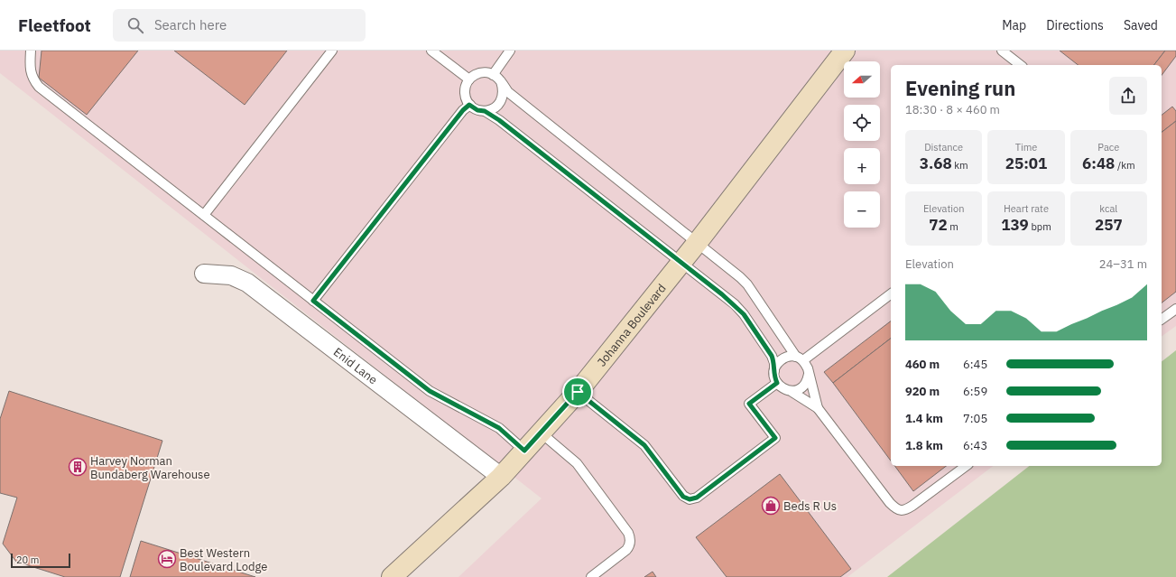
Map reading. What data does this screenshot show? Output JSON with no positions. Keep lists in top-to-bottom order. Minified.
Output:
{"streets":{"street":["Johanna Boulevard","Enid Lane"]},"crossings":[["Johanna Boulevard","Enid Lane"]],"places":{"building":["Harvey Norman Bundaberg Warehouse"],"shop":["Beds R Us"],"hotel":["Best Western Boulevard Lodge"]},"scale_bar":"20 m","north":"left","page":{"header":"Fleetfoot","search":"Search here","nav":["Map","Directions","Saved"],"map_buttons":["+","−"],"heading":["Evening run","18:30 · 8 × 460 m"],"stats":[["Distance","3.68 km"],["Time","25:01"],["Pace","6:48 /km"],["Elevation","72 m"],["Heart rate","139 bpm"],["kcal","257"]],"chart":["Elevation","24–31 m"],"list":[{"name":"460 m","note":"6:45"},{"name":"920 m","note":"6:59"},{"name":"1.4 km","note":"7:05"},{"name":"1.8 km","note":"6:43"}],"scale":"20 m"}}
